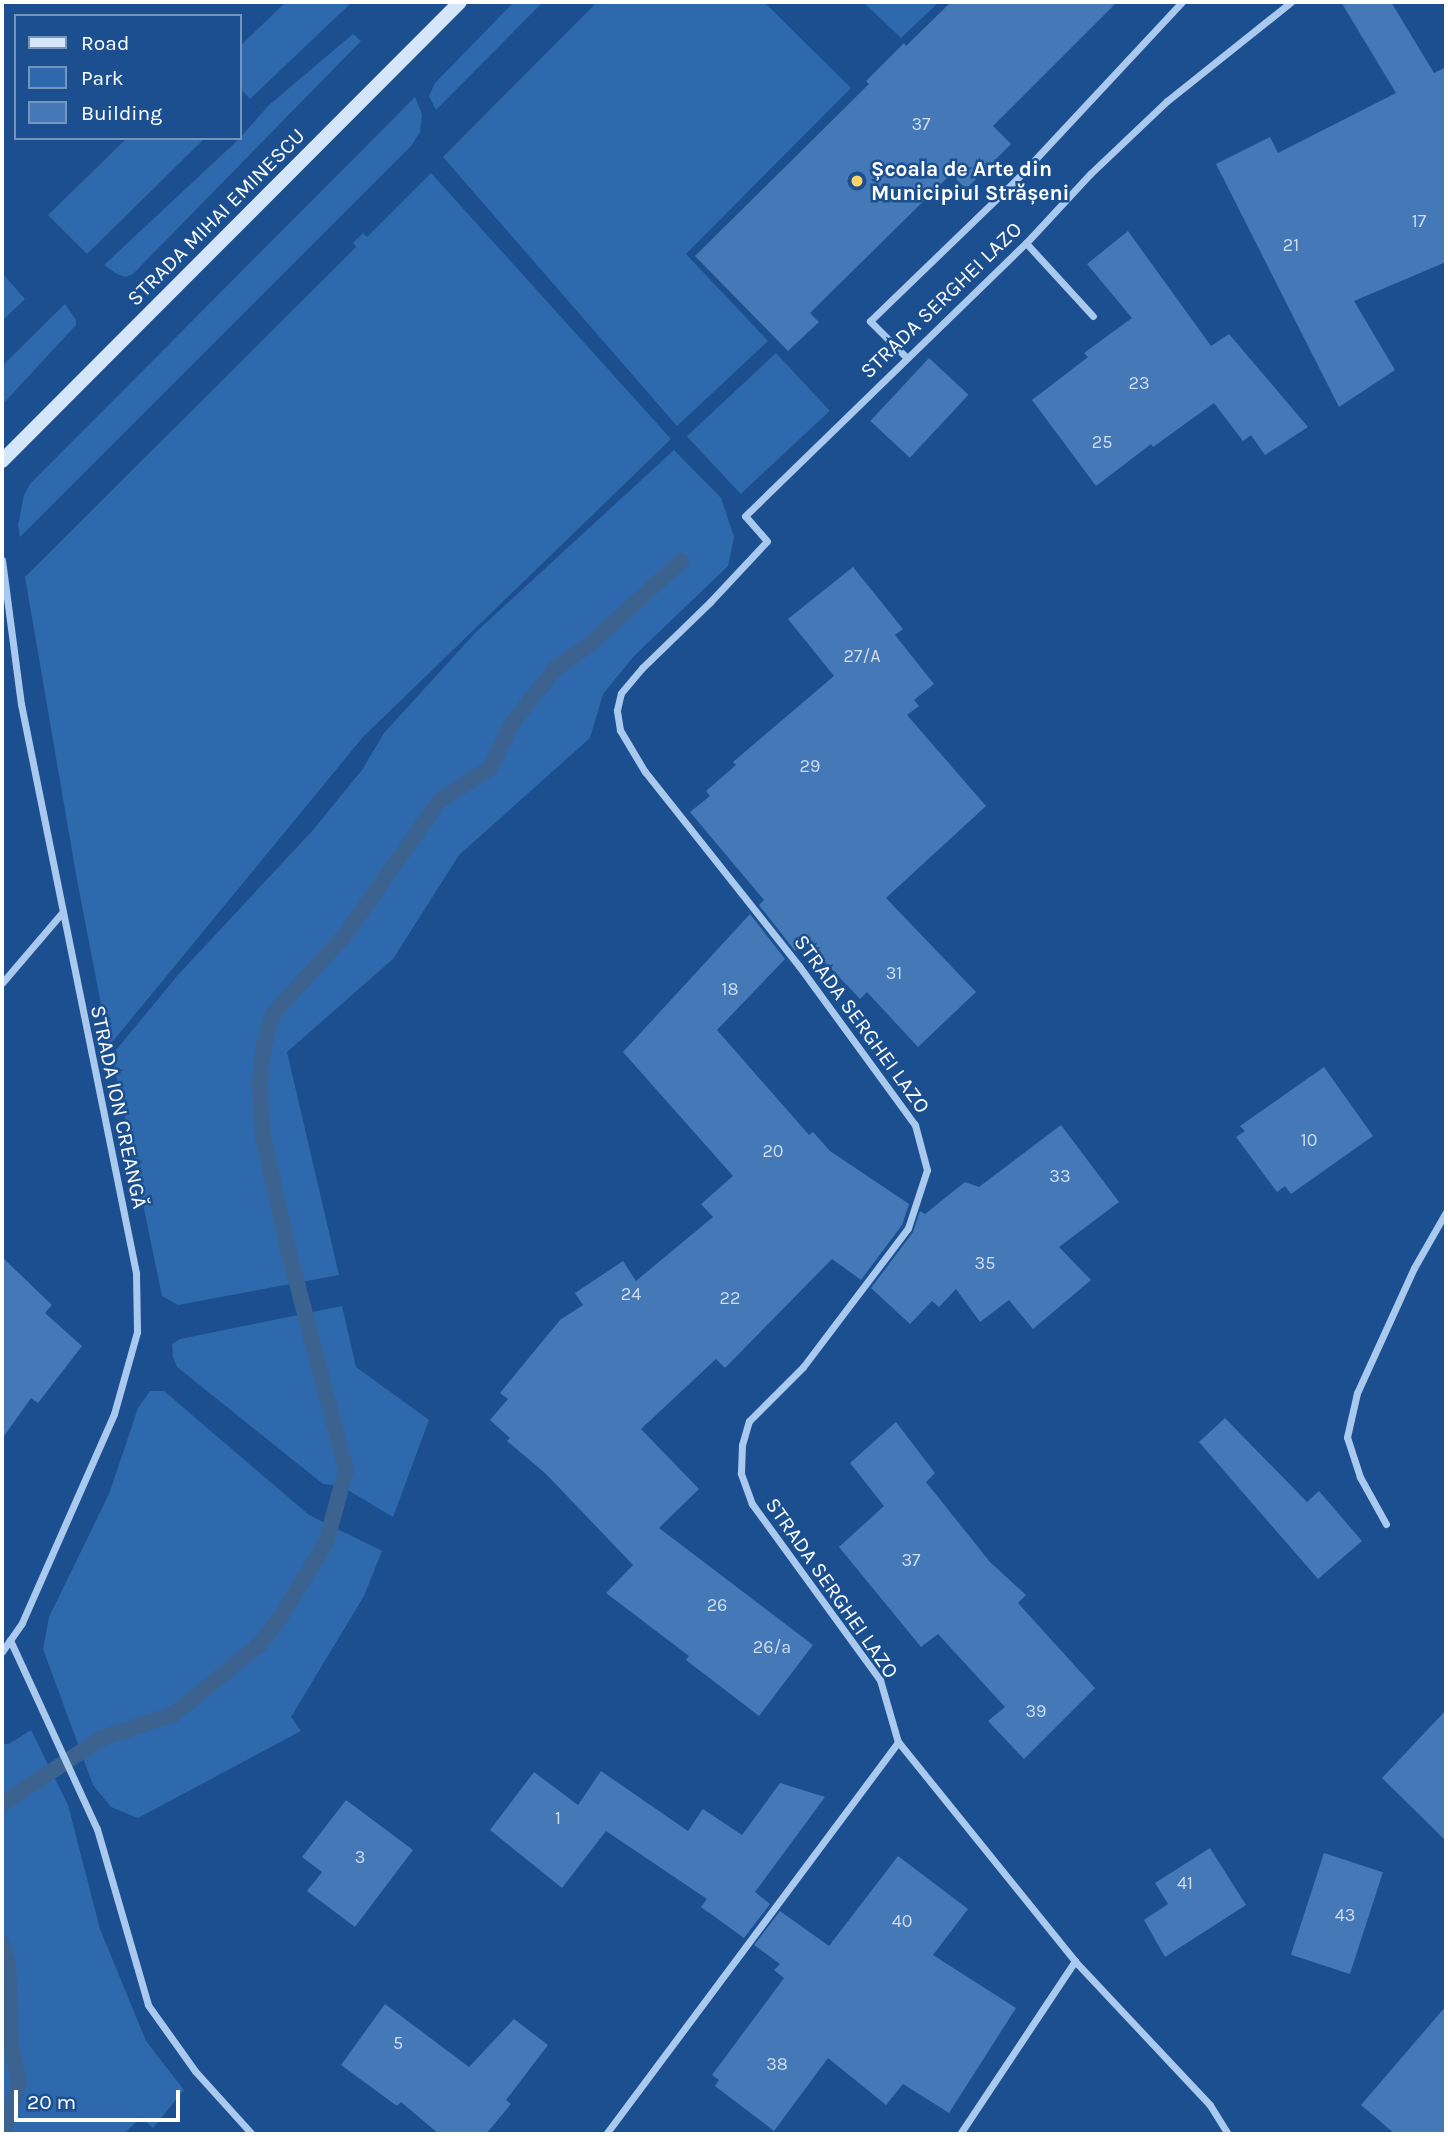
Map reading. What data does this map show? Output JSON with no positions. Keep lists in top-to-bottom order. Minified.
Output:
{"streets":{"main road":["STRADA MIHAI EMINESCU"],"street":["STRADA SERGHEI LAZO","STRADA ION CREANGĂ"]},"places":["Școala de Arte din Municipiul Strășeni"],"house_numbers":["37","17","21","23","25","27/A","29","31","18","10","20","33","35","24","22","37","26","26/a","39","1","3","41","43","40","5","38"],"legend":["Road","Park","Building"],"scale_bar":"20 m"}
